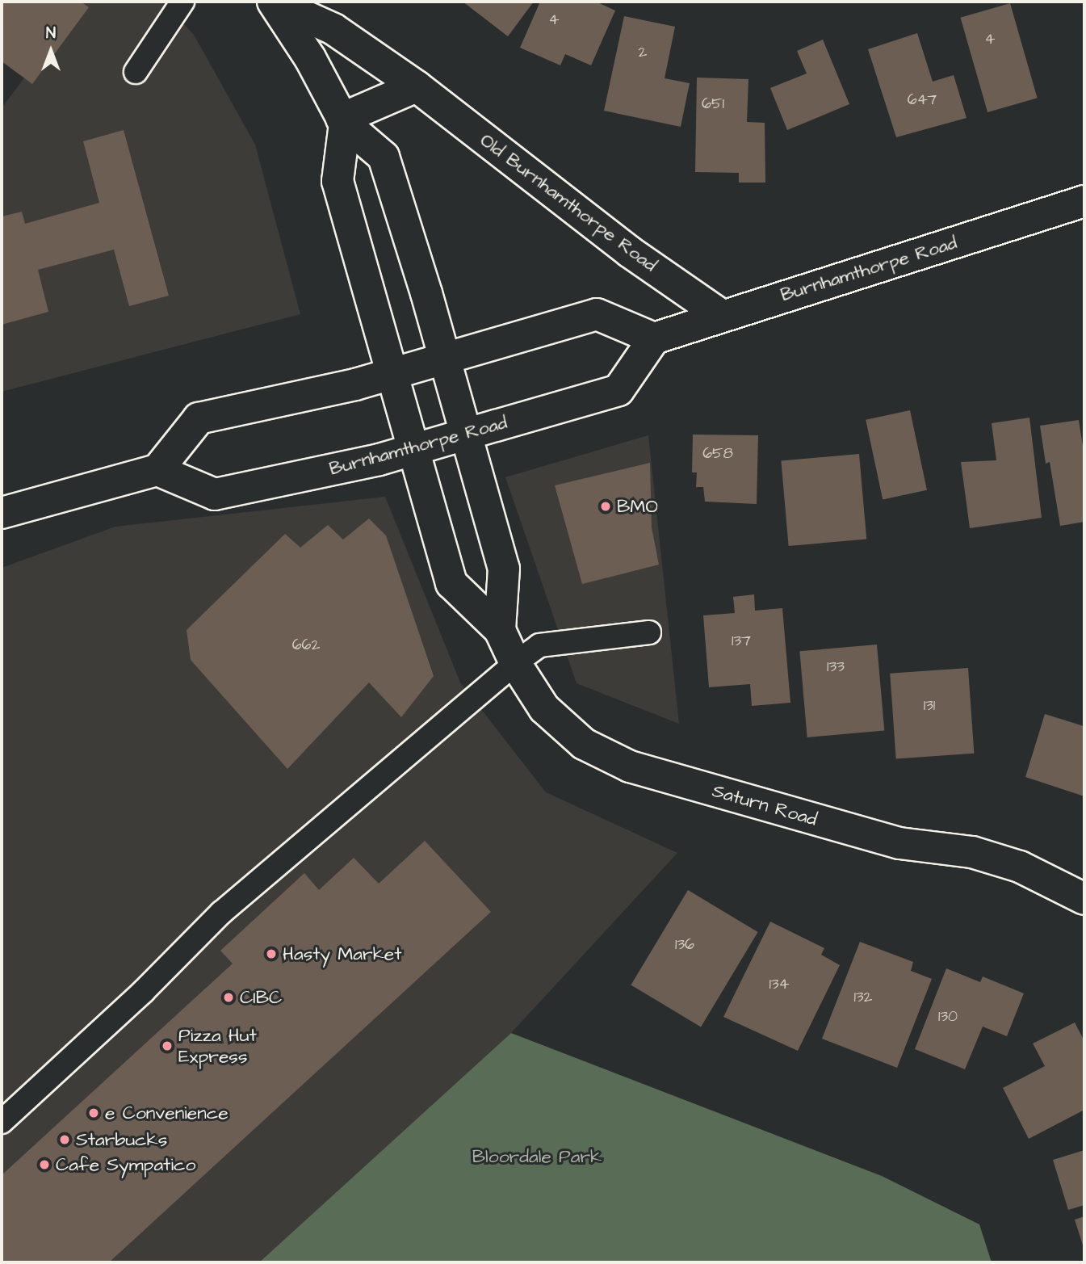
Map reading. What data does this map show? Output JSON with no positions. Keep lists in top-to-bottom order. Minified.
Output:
{"streets":{"street":["Old Burnhamthorpe Road","Burnhamthorpe Road","Saturn Road"]},"crossings":[["Old Burnhamthorpe Road","Burnhamthorpe Road"],["Old Burnhamthorpe Road","Saturn Road"],["Burnhamthorpe Road","Saturn Road"]],"parks":["Bloordale Park"],"places":["BMO","Hasty Market","CIBC","Pizza Hut Express","e Convenience","Starbucks","Cafe Sympatico"],"house_numbers":["4","4","2","647","651","658","137","662","133","131","136","134","132","130"],"north":"top"}
